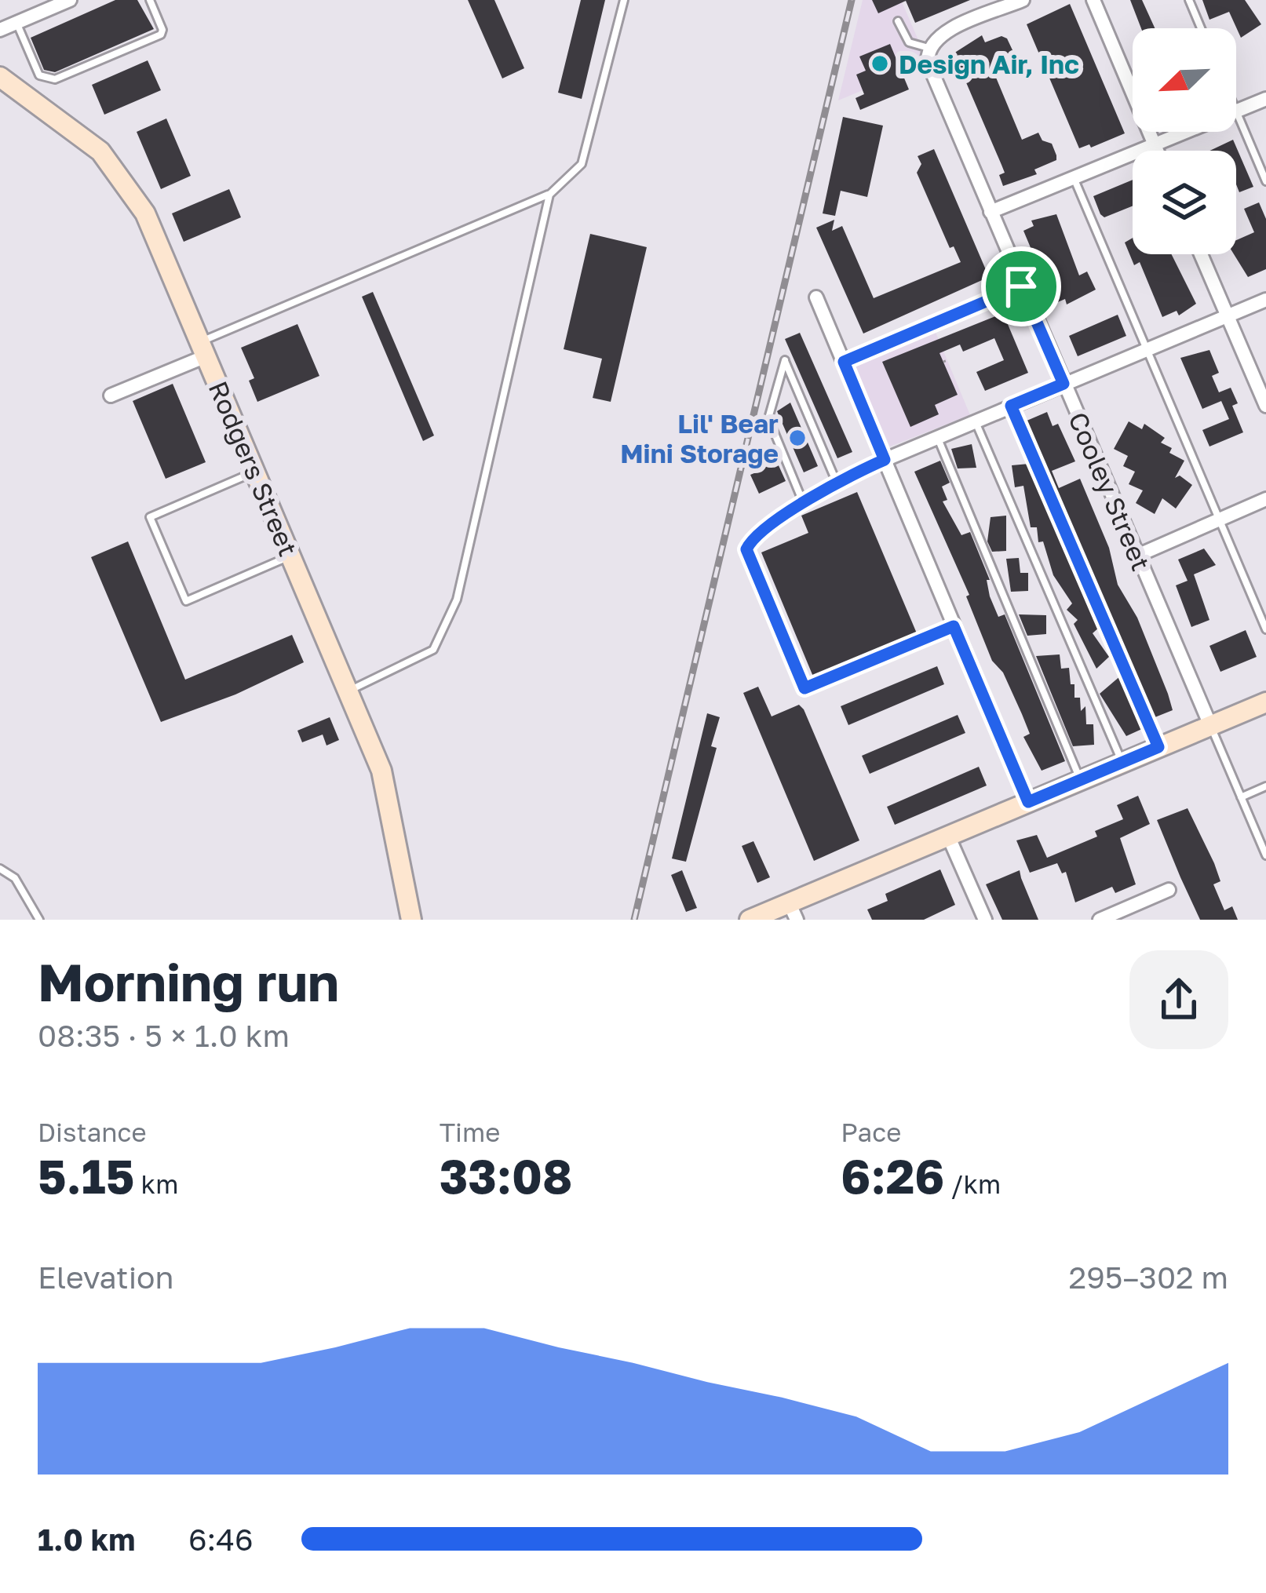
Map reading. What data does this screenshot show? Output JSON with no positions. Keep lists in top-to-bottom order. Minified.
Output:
{"streets":{"street":["Rodgers Street","Cooley Street"]},"places":["Design Air, Inc","Lil' Bear Mini Storage"],"north":"bottom left","page":{"heading":["Morning run","08:35 · 5 × 1.0 km"],"stats":[["Distance","5.15 km"],["Time","33:08"],["Pace","6:26 /km"]],"chart":["Elevation","295–302 m"],"list":[{"name":"1.0 km","note":"6:46"}]}}
